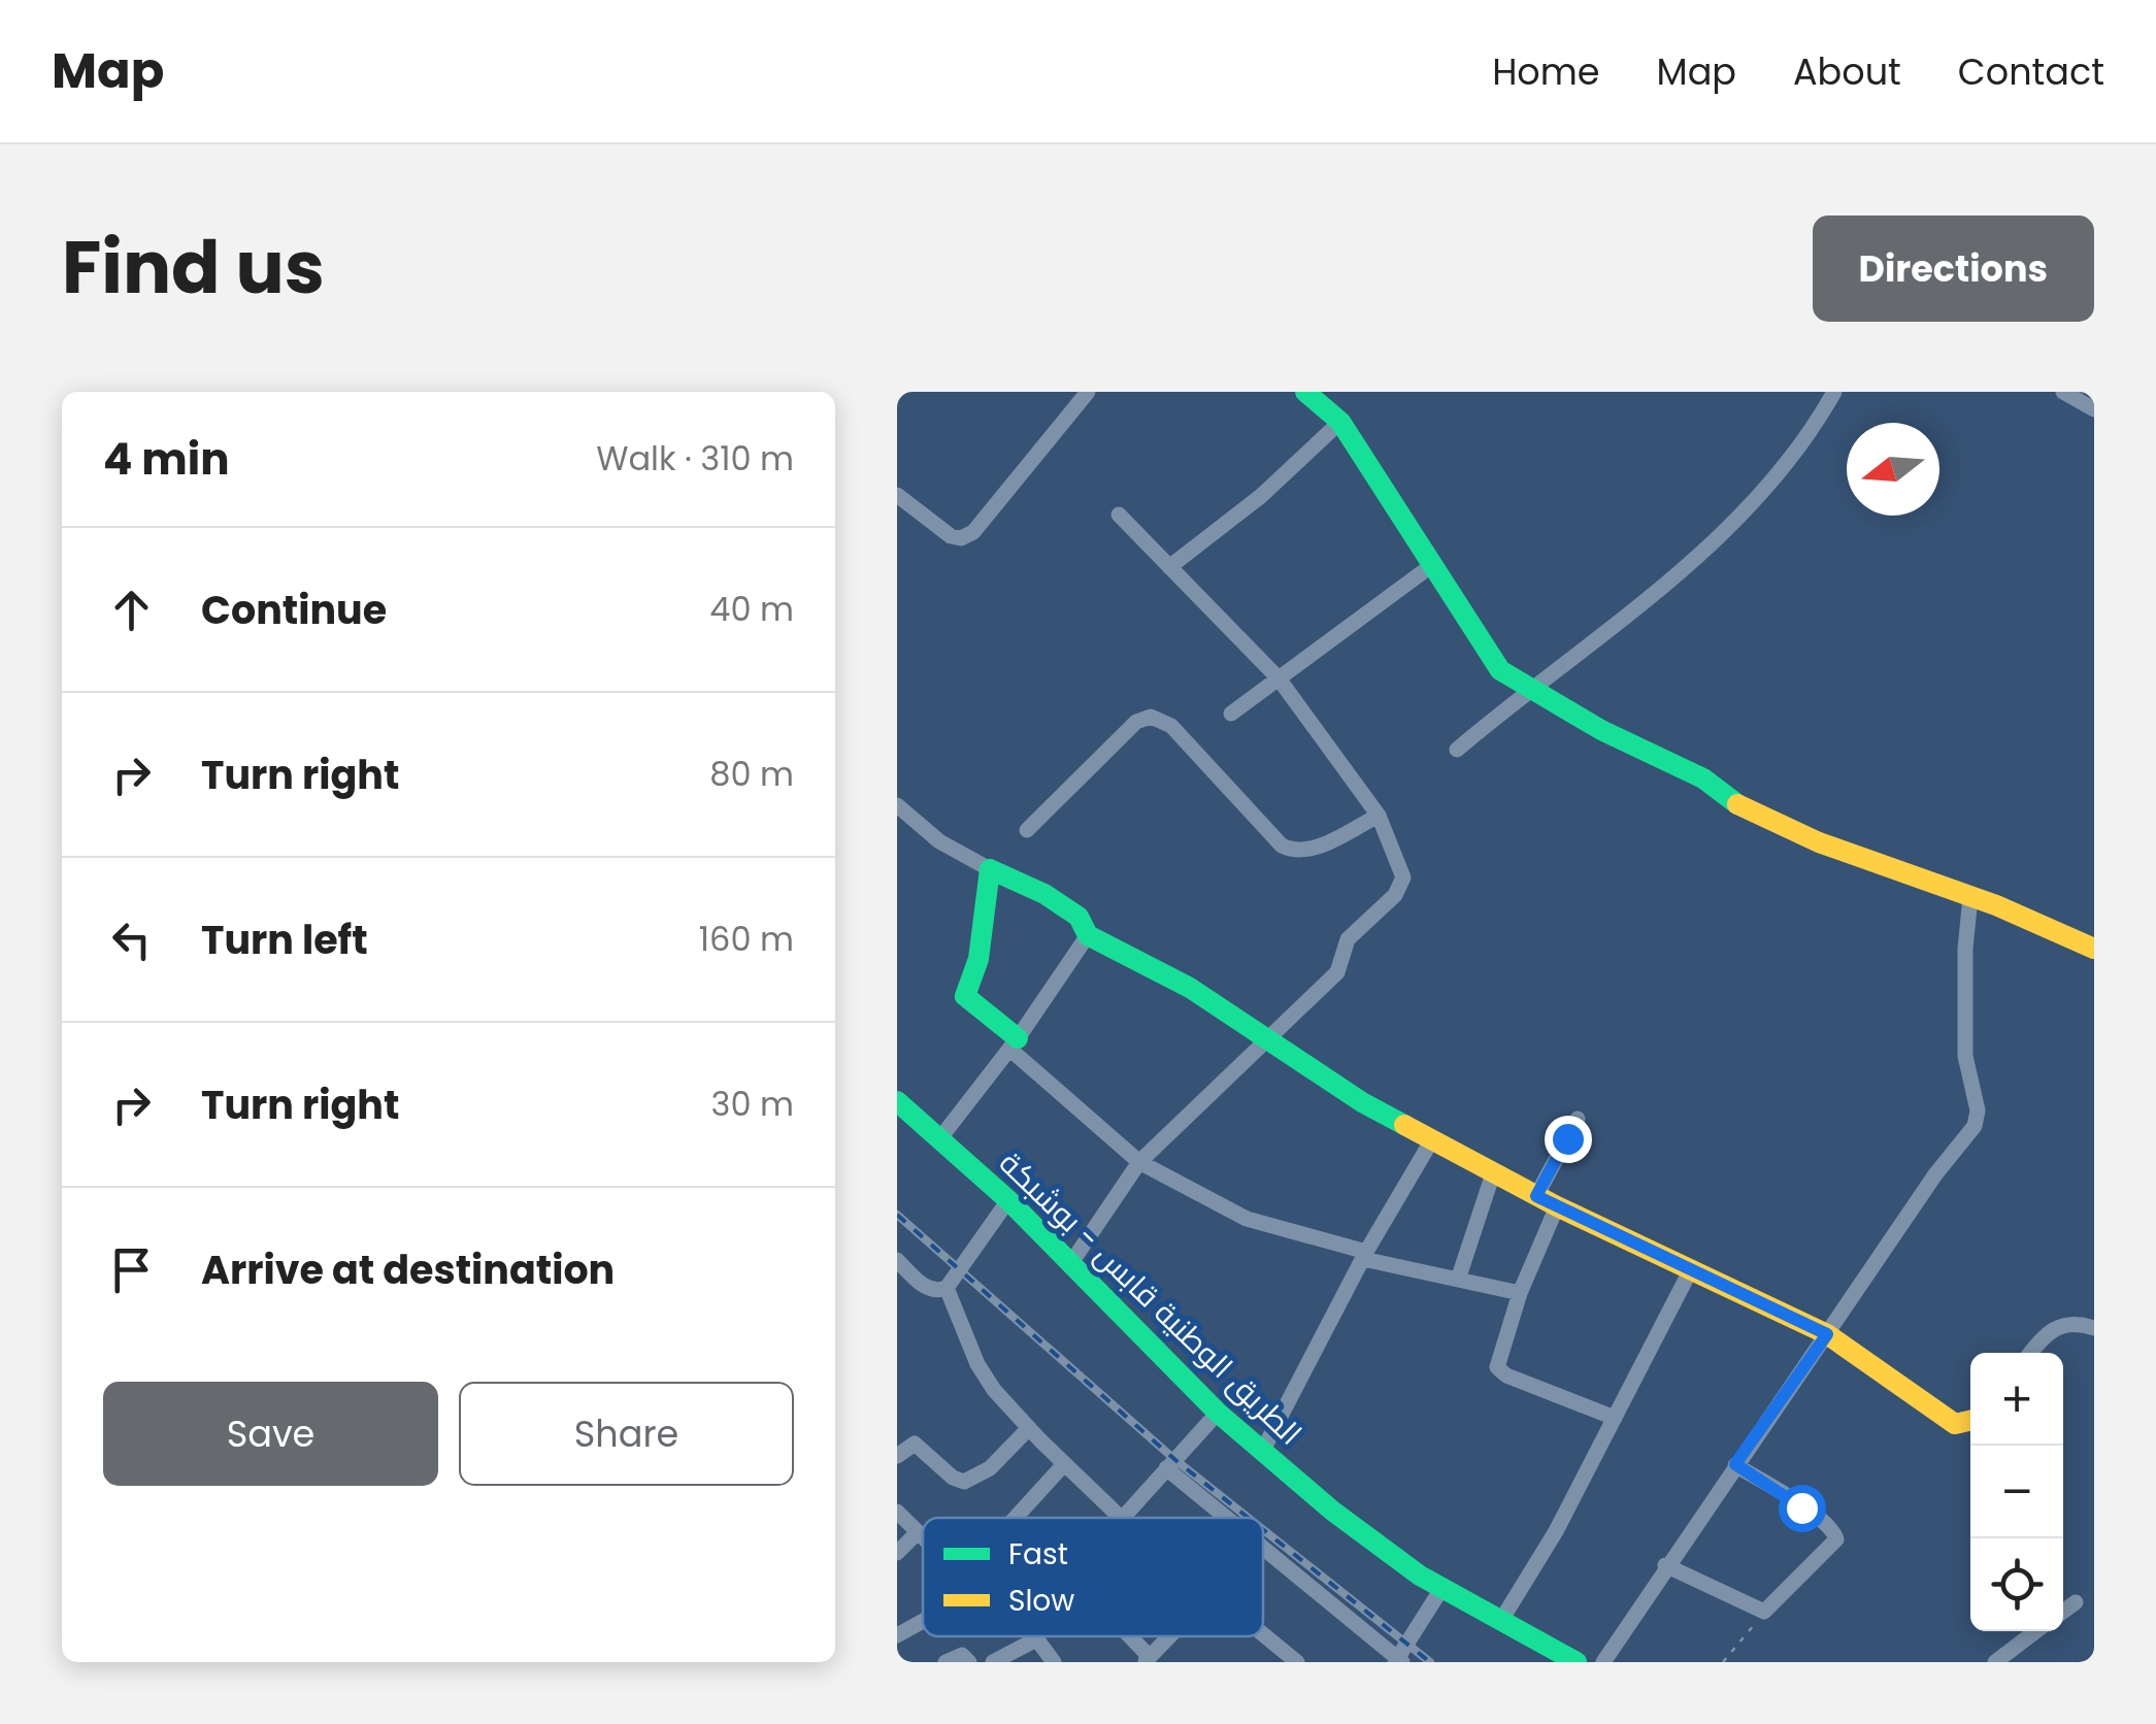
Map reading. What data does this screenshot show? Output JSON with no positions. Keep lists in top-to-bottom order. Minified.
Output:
{"streets":{"street":["الطريق الوطنية قابس - بوشبكة"]},"legend":["Fast","Slow"],"north":"left","page":{"header":"Map","nav":["Home","Map","About","Contact"],"title":"Find us","buttons":["Directions",["Save","Share"]],"heading":["4 min","Walk · 310 m"],"list":[["Continue","40 m"],["Turn right","80 m"],["Turn left","160 m"],["Turn right","30 m"],"Arrive at destination"],"map_buttons":["+","−"]}}
